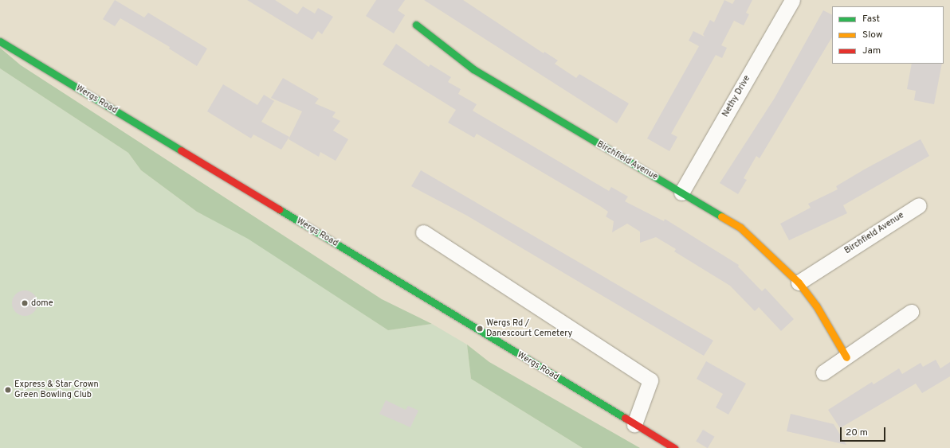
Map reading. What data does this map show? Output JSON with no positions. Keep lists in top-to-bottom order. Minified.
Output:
{"streets":{"main road":["Wergs Road","Birchfield Avenue"],"street":["Nethy Drive"]},"crossings":[["Nethy Drive","Birchfield Avenue"]],"places":["dome","Wergs Rd / Danescourt Cemetery","Express & Star Crown Green Bowling Club"],"legend":["Fast","Slow","Jam"],"scale_bar":"20 m"}
